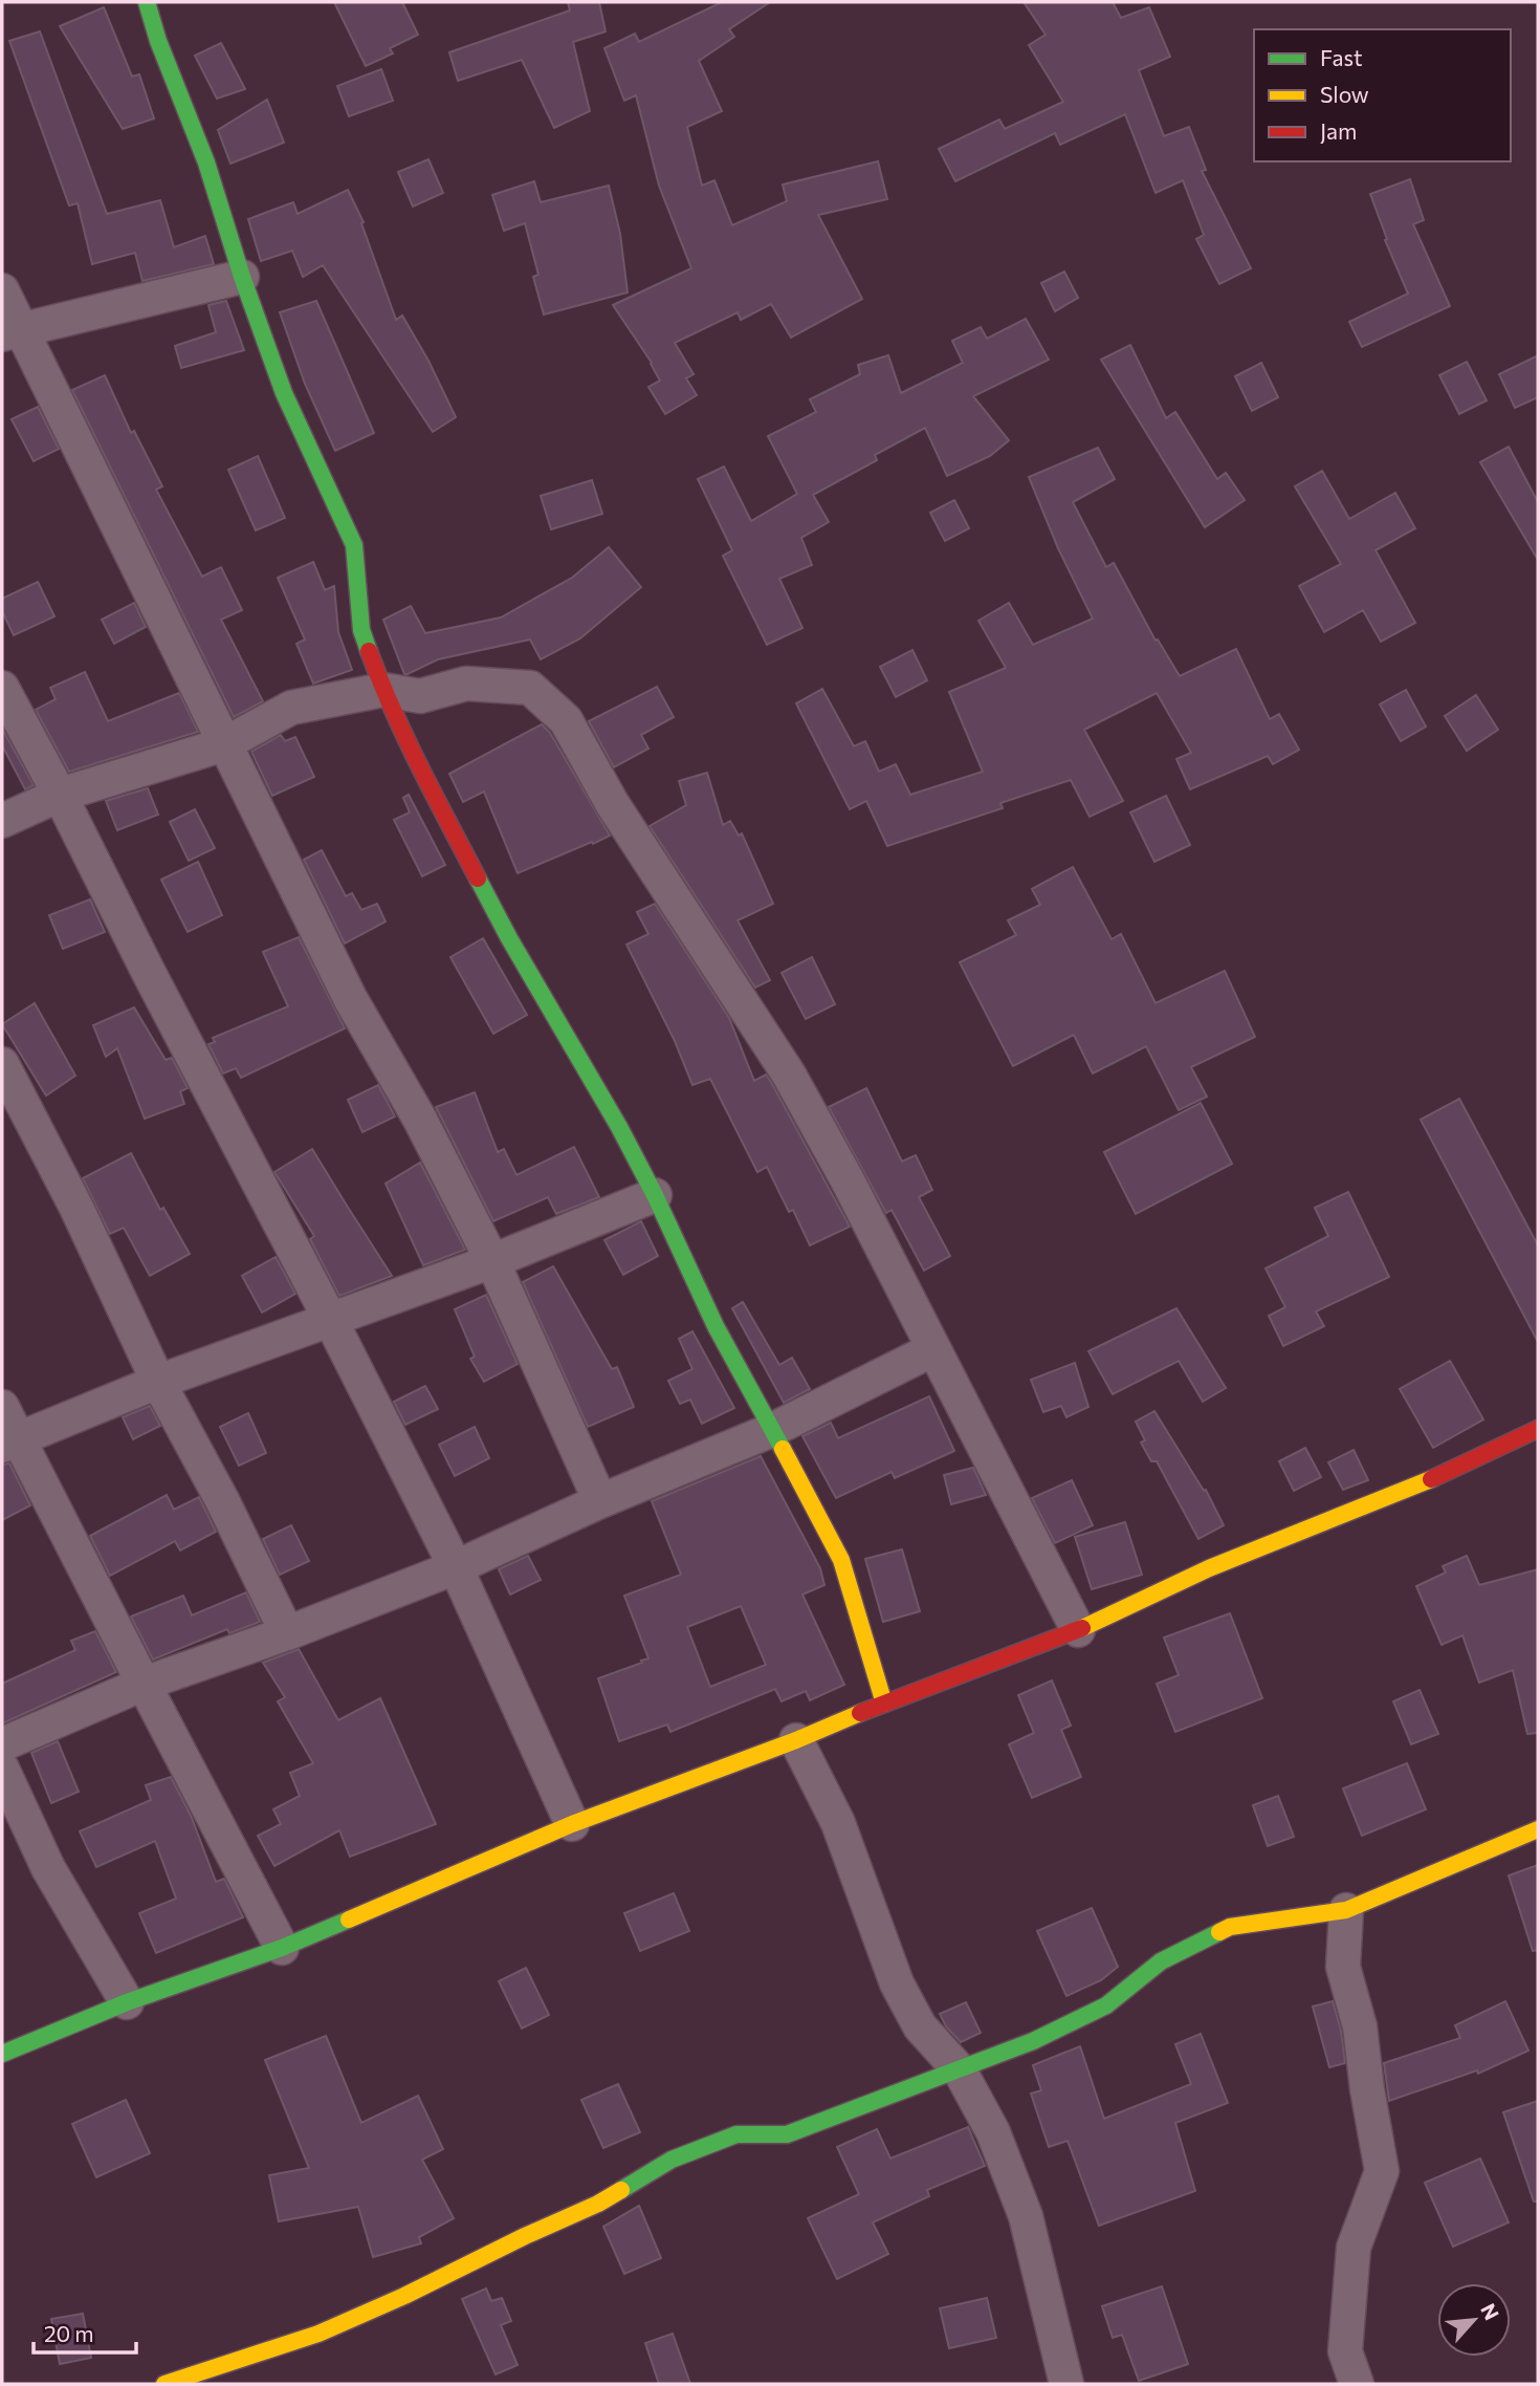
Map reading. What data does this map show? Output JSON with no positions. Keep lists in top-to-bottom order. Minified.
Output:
{"legend":["Fast","Slow","Jam"],"scale_bar":"20 m","north":"top right"}
